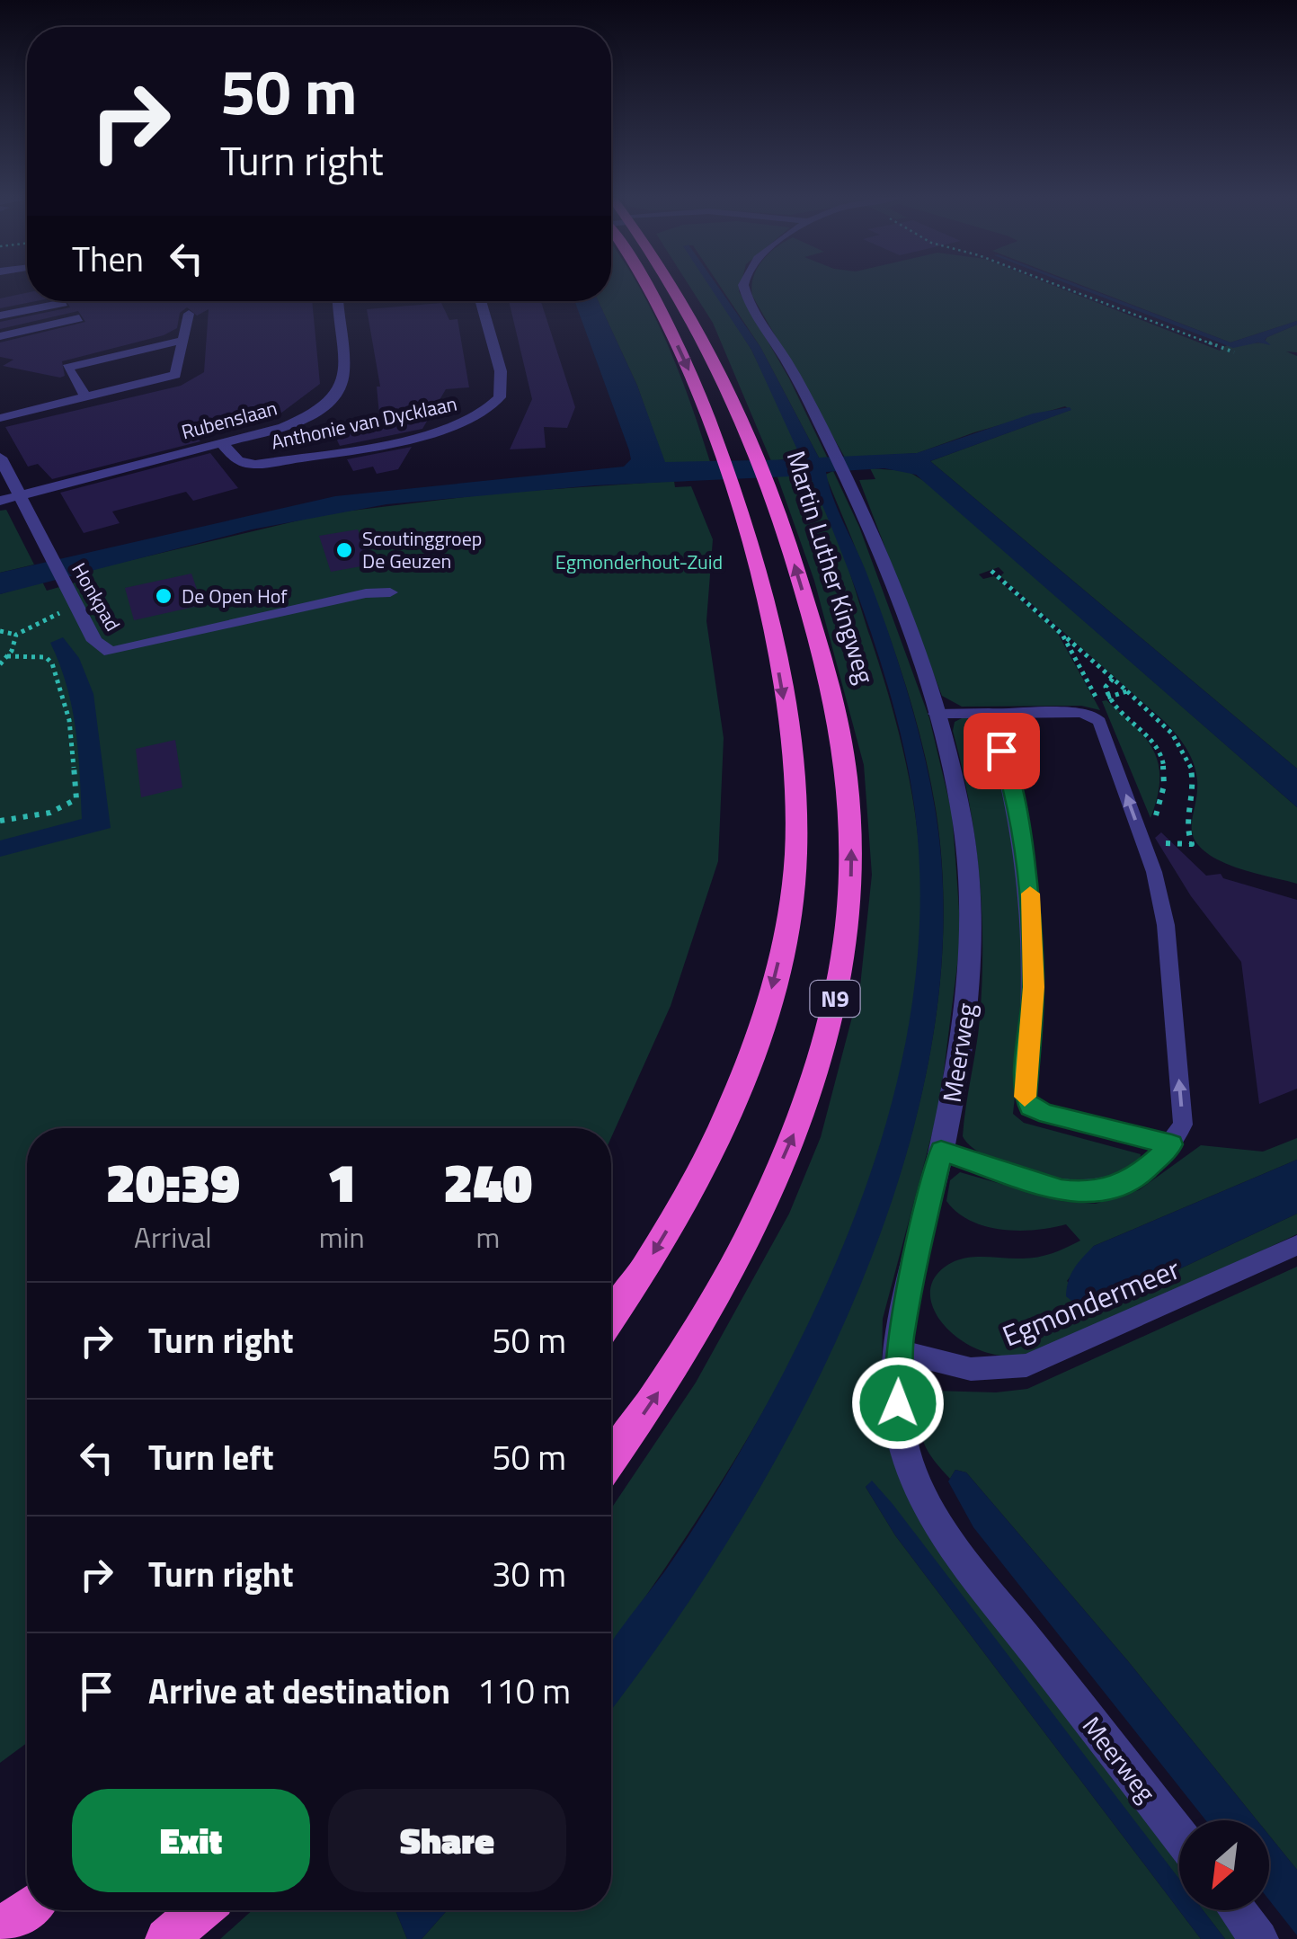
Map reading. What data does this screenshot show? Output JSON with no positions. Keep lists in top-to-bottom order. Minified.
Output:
{"streets":{"highway":["Martin Luther Kingweg","N9"],"street":["Rubenslaan","Anthonie van Dycklaan","Honkpad","Meerweg"],"lane":["Egmondermeer"]},"crossings":[["Rubenslaan","Anthonie van Dycklaan"],["Rubenslaan","Honkpad"],["Meerweg","Egmondermeer"]],"parks":["Egmonderhout-Zuid"],"places":["Scoutinggroep De Geuzen","De Open Hof"],"north":"bottom left","page":{"turn":["50 m","Turn right"],"then":"Then","eta":["20:39","Arrival","1","min","240","m"],"list":[{"name":"Turn right","value":"50 m"},{"name":"Turn left","value":"50 m"},{"name":"Turn right","value":"30 m"},{"name":"Arrive at destination","value":"110 m"}],"buttons":["Exit","Share"]}}
